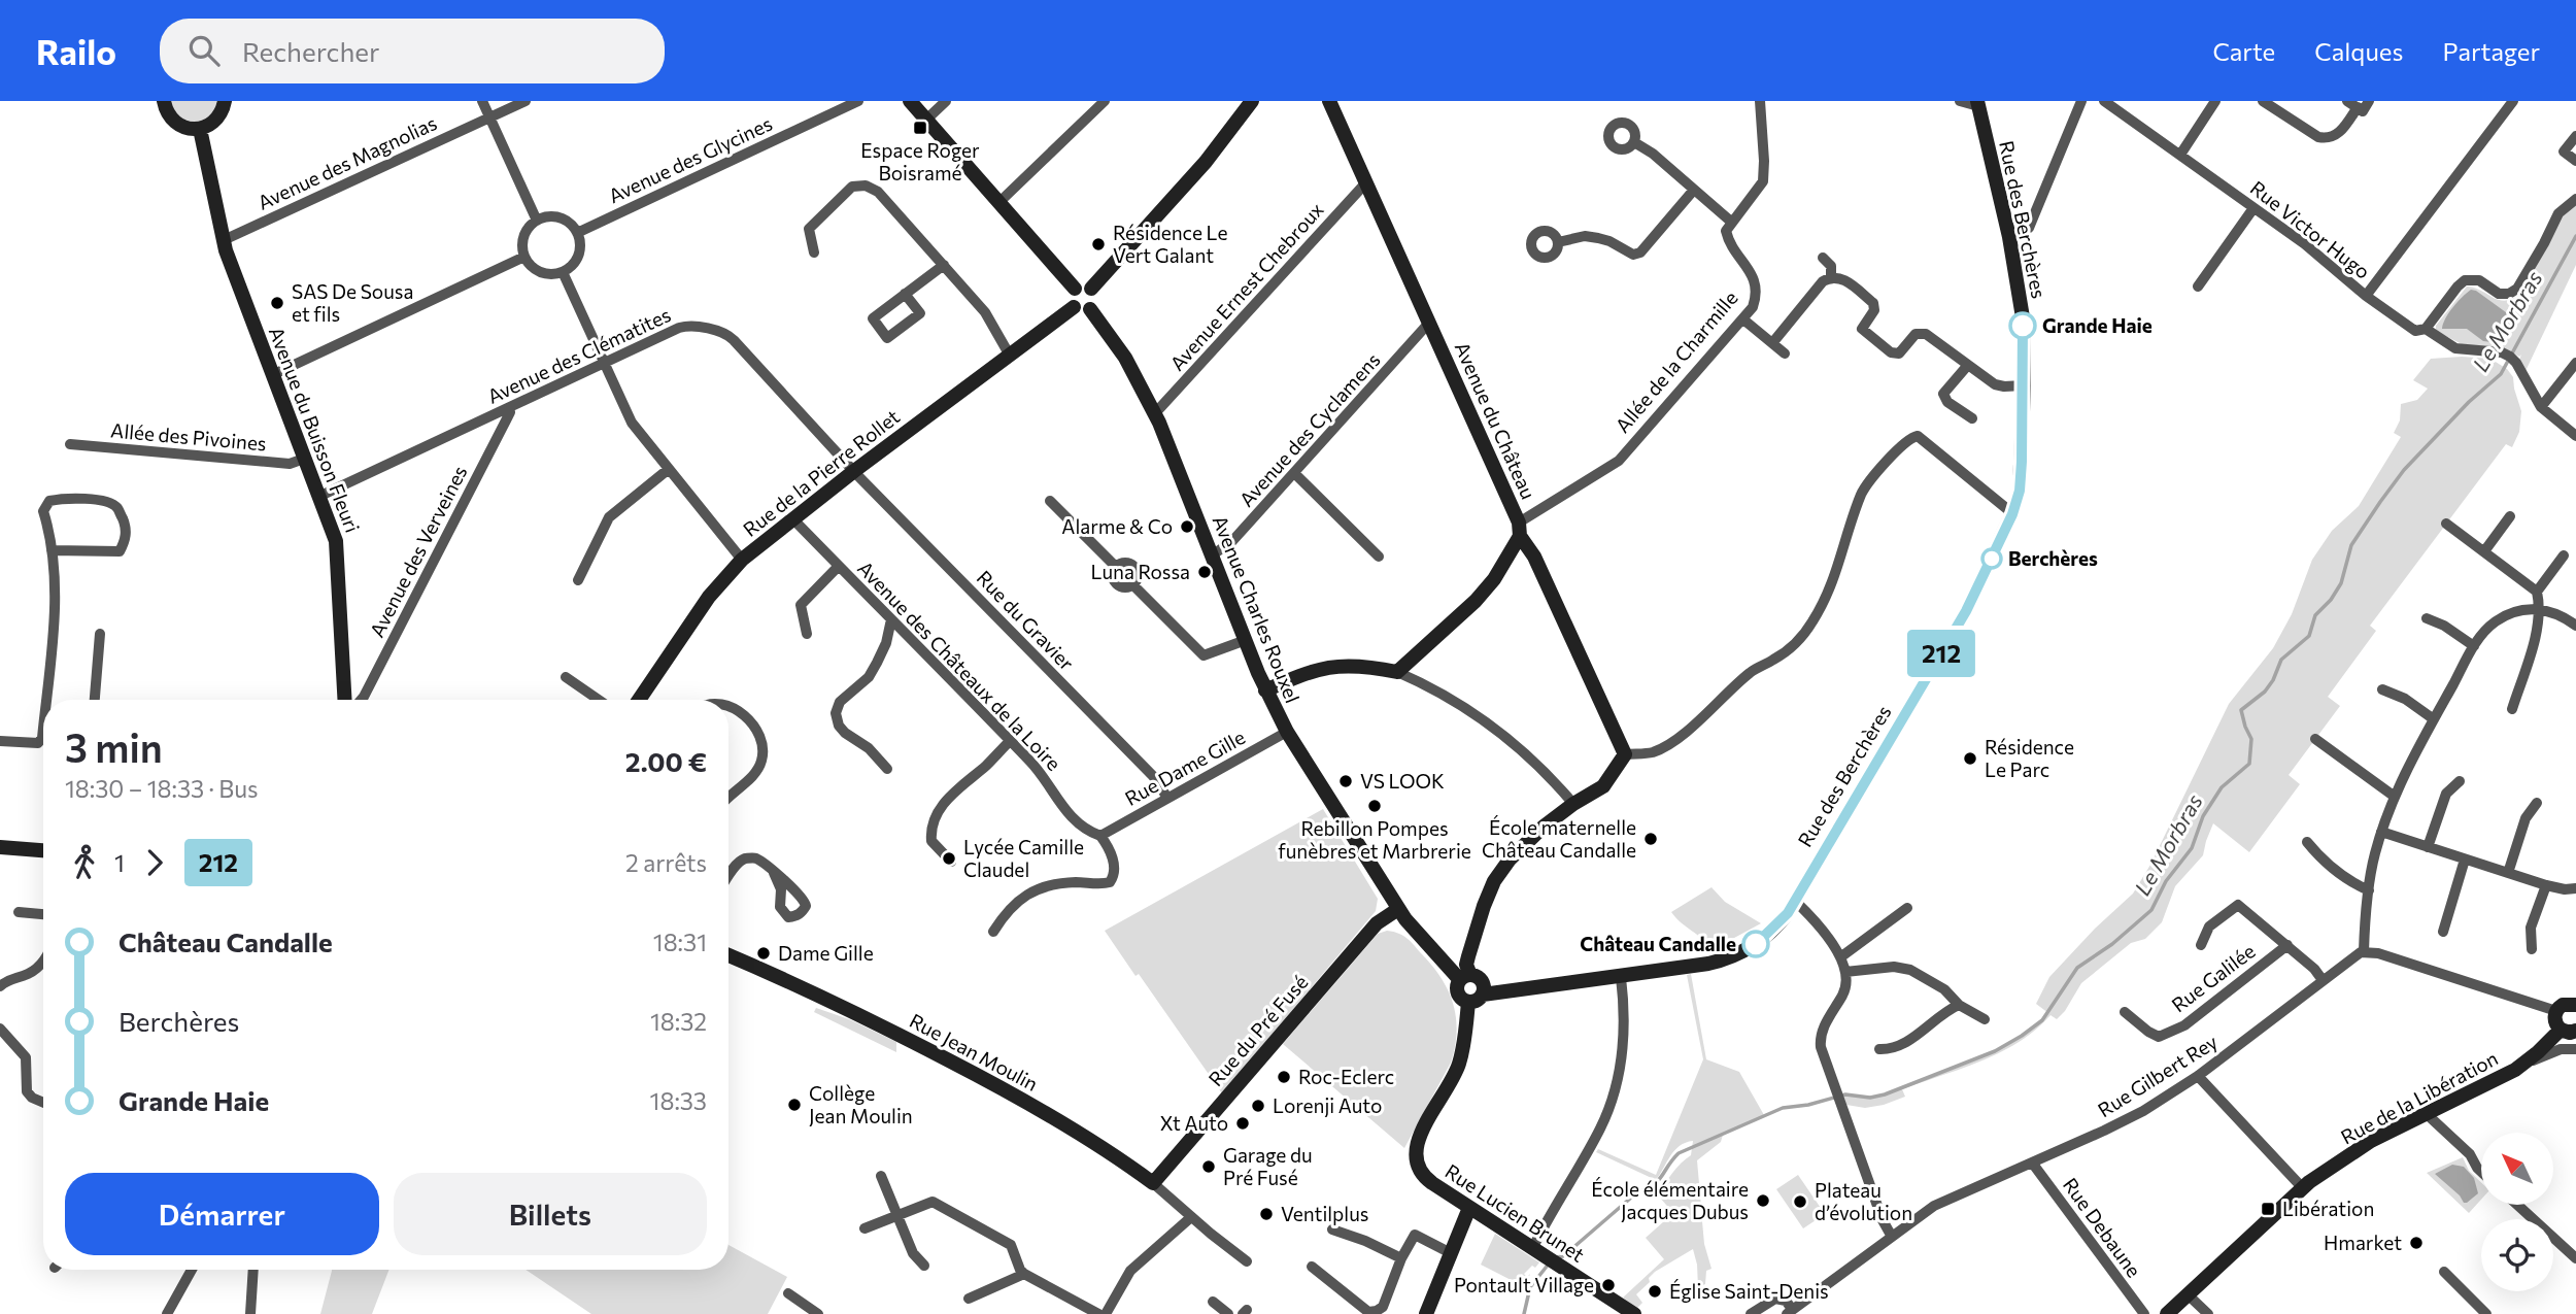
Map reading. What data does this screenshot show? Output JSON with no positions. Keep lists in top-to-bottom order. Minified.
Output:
{"streets":{"street":["Avenue des Glycines","Avenue des Magnolias","Rue des Berchères","Rue Victor Hugo","Avenue Ernest Chebroux","Avenue des Clématites","Allée de la Charmille","Avenue du Château","Avenue du Buisson Fleuri","Avenue des Cyclamens","Allée des Pivoines","Rue de la Pierre Rollet","Avenue des Verveines","Avenue Charles Rouxel","Rue du Gravier","Avenue des Châteaux de la Loire","Rue Dame Gille","Rue Galilée","Rue du Pré Fusé","Rue Jean Moulin","Rue Gilbert Rey","Rue de la Libération","Rue Lucien Brunet","Rue Debaune"]},"crossings":[["Avenue des Magnolias","Avenue du Buisson Fleuri"],["Rue des Berchères","Avenue Charles Rouxel"],["Rue des Berchères","Rue Lucien Brunet"],["Avenue Ernest Chebroux","Avenue du Château"],["Avenue Ernest Chebroux","Avenue Charles Rouxel"],["Avenue des Clématites","Avenue du Buisson Fleuri"],["Avenue des Clématites","Rue de la Pierre Rollet"],["Avenue des Clématites","Avenue des Verveines"],["Avenue des Clématites","Rue du Gravier"],["Allée de la Charmille","Avenue du Château"],["Avenue du Château","Avenue des Cyclamens"],["Avenue du Buisson Fleuri","Allée des Pivoines"],["Avenue des Cyclamens","Avenue Charles Rouxel"],["Rue de la Pierre Rollet","Avenue Charles Rouxel"],["Rue de la Pierre Rollet","Rue du Gravier"],["Rue de la Pierre Rollet","Avenue des Châteaux de la Loire"],["Avenue Charles Rouxel","Rue Dame Gille"],["Avenue Charles Rouxel","Rue du Pré Fusé"],["Avenue Charles Rouxel","Rue Lucien Brunet"],["Rue du Gravier","Rue Dame Gille"],["Avenue des Châteaux de la Loire","Rue Dame Gille"],["Rue du Pré Fusé","Rue Jean Moulin"],["Rue Gilbert Rey","Rue Debaune"]],"water":["Le Morbras"],"places":{"transit":["Espace Roger Boisramé","Libération"],"other":["Résidence Le Vert Galant","SAS De Sousa et fils","Grande Haie","Alarme & Co","Berchères","Luna Rossa","Résidence Le Parc","VS LOOK","Rebillon Pompes funèbres et Marbrerie","École maternelle Château Candalle","Lycée Camille Claudel","Château Candalle","Dame Gille","Roc-Eclerc","Collège Jean Moulin","Lorenji Auto","Xt Auto","Garage du Pré Fusé","École élémentaire Jacques Dubus","Plateau d’évolution","Ventilplus","Hmarket","Pontault Village","Église Saint-Denis"]},"lines":["bus line 212"],"north":"top left","page":{"header":"Railo","search":"Rechercher","nav":["Carte","Calques","Partager"],"on_map":"212","heading":["3 min","18:30 – 18:33 · Bus","2.00 €"],"legs":["1","212","2 arrêts"],"list":[{"name":"Château Candalle","value":"18:31"},{"name":"Berchères","value":"18:32"},{"name":"Grande Haie","value":"18:33"}],"buttons":["Démarrer","Billets"]}}
